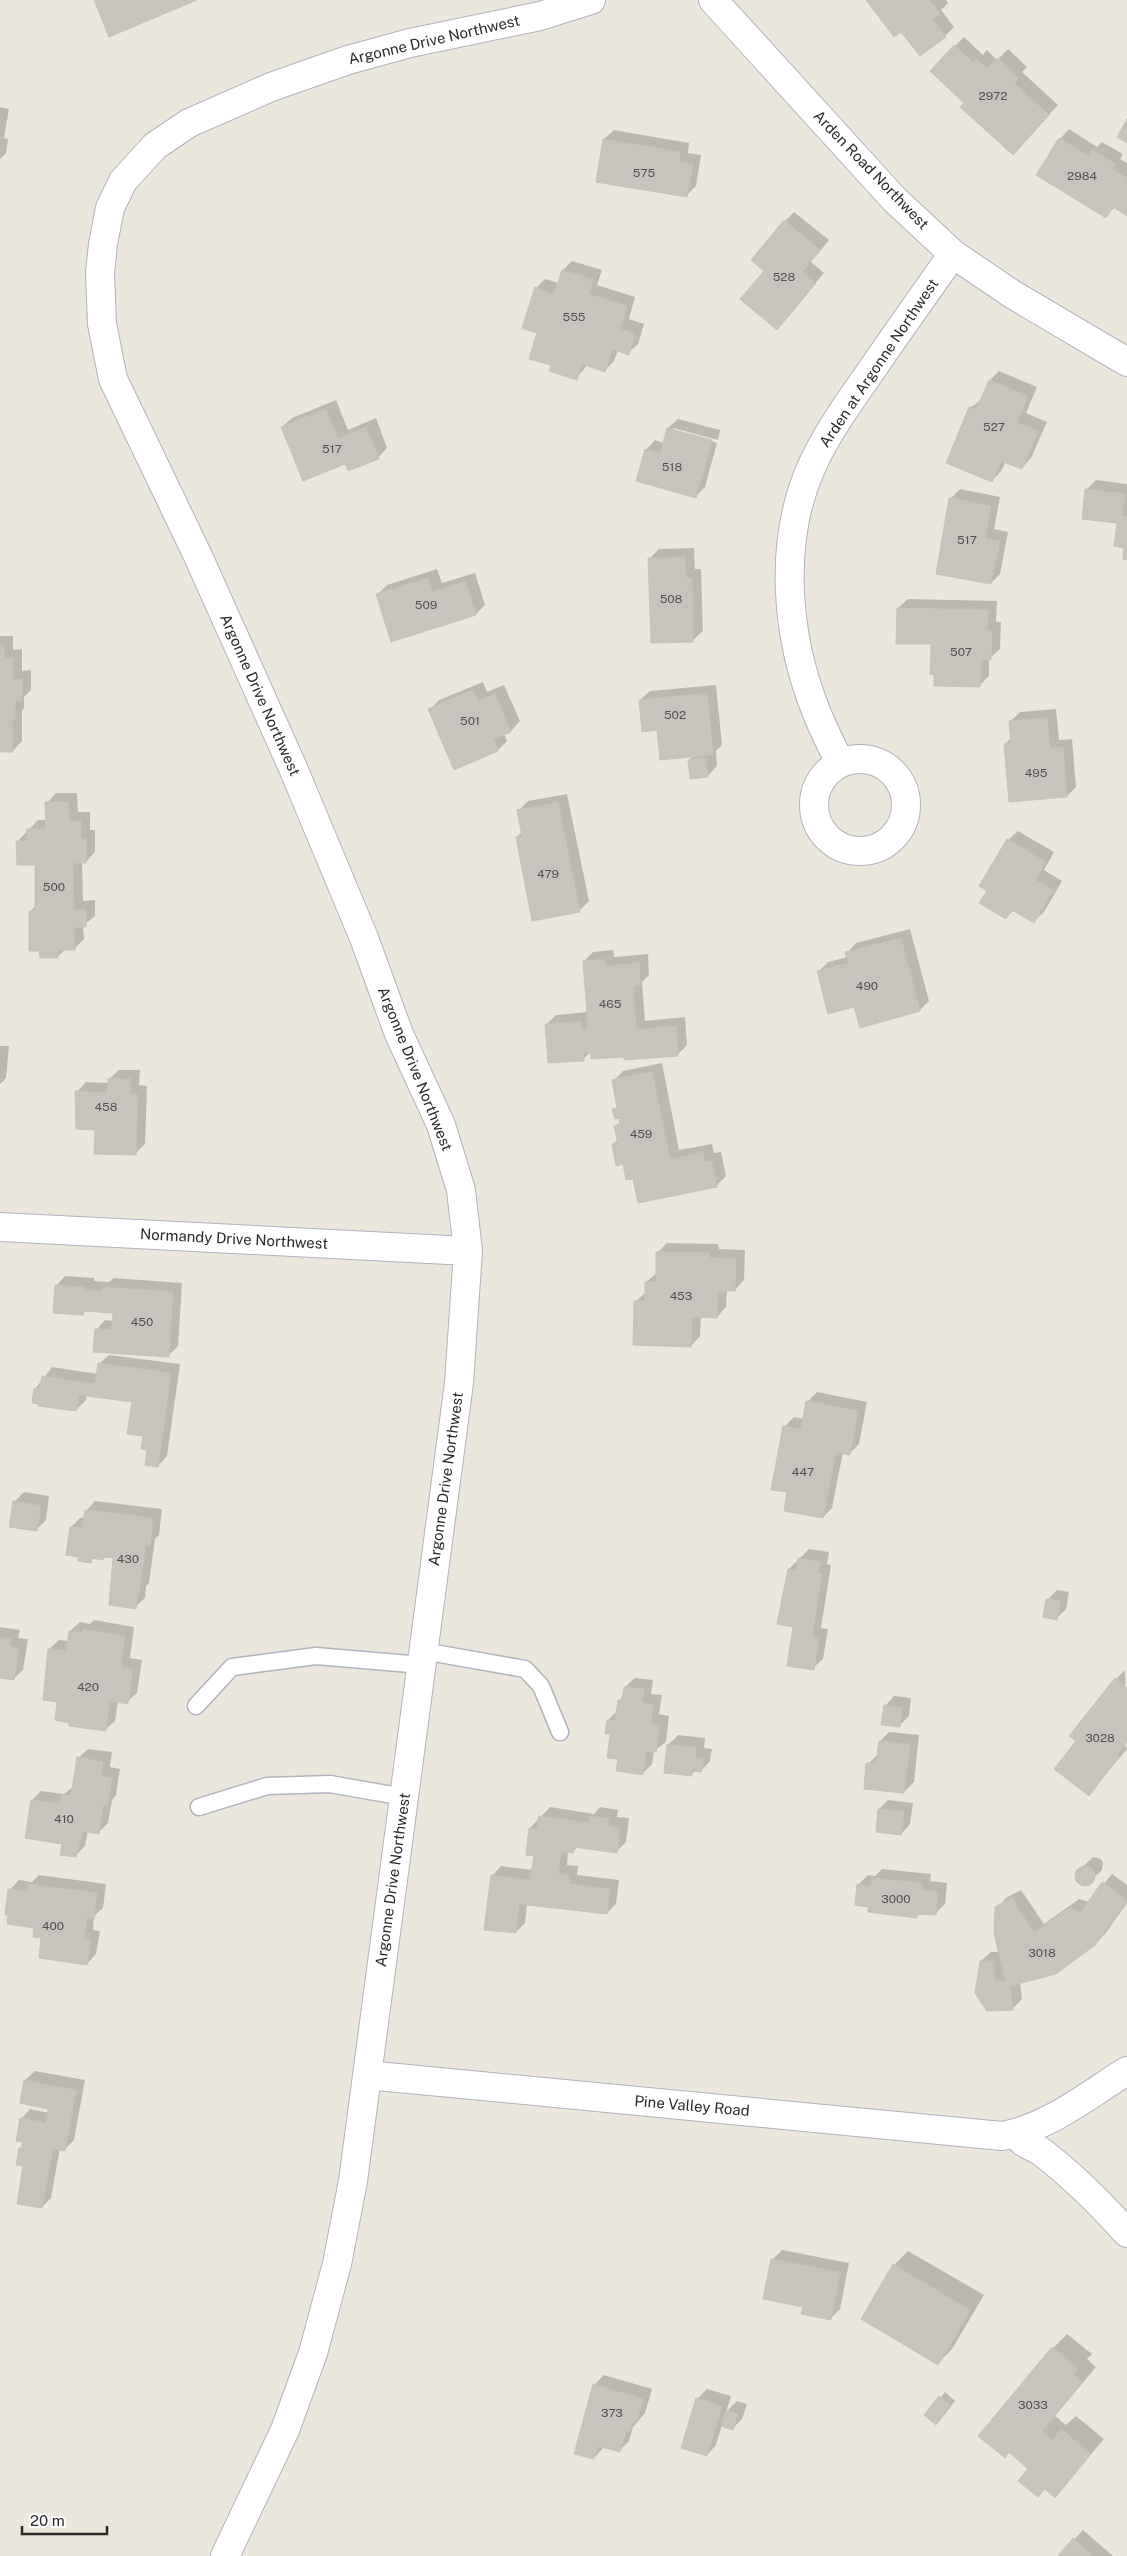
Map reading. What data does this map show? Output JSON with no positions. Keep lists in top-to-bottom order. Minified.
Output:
{"streets":{"street":["Argonne Drive Northwest","Arden Road Northwest","Arden at Argonne Northwest","Normandy Drive Northwest","Pine Valley Road"]},"crossings":[["Argonne Drive Northwest","Normandy Drive Northwest"],["Argonne Drive Northwest","Pine Valley Road"],["Arden Road Northwest","Arden at Argonne Northwest"]],"house_numbers":["2972","575","2984","528","555","527","517","518","517","508","509","507","502","501","495","479","500","490","465","458","459","453","450","447","430","420","3028","410","3000","400","3018","3033","373"],"scale_bar":"20 m"}
